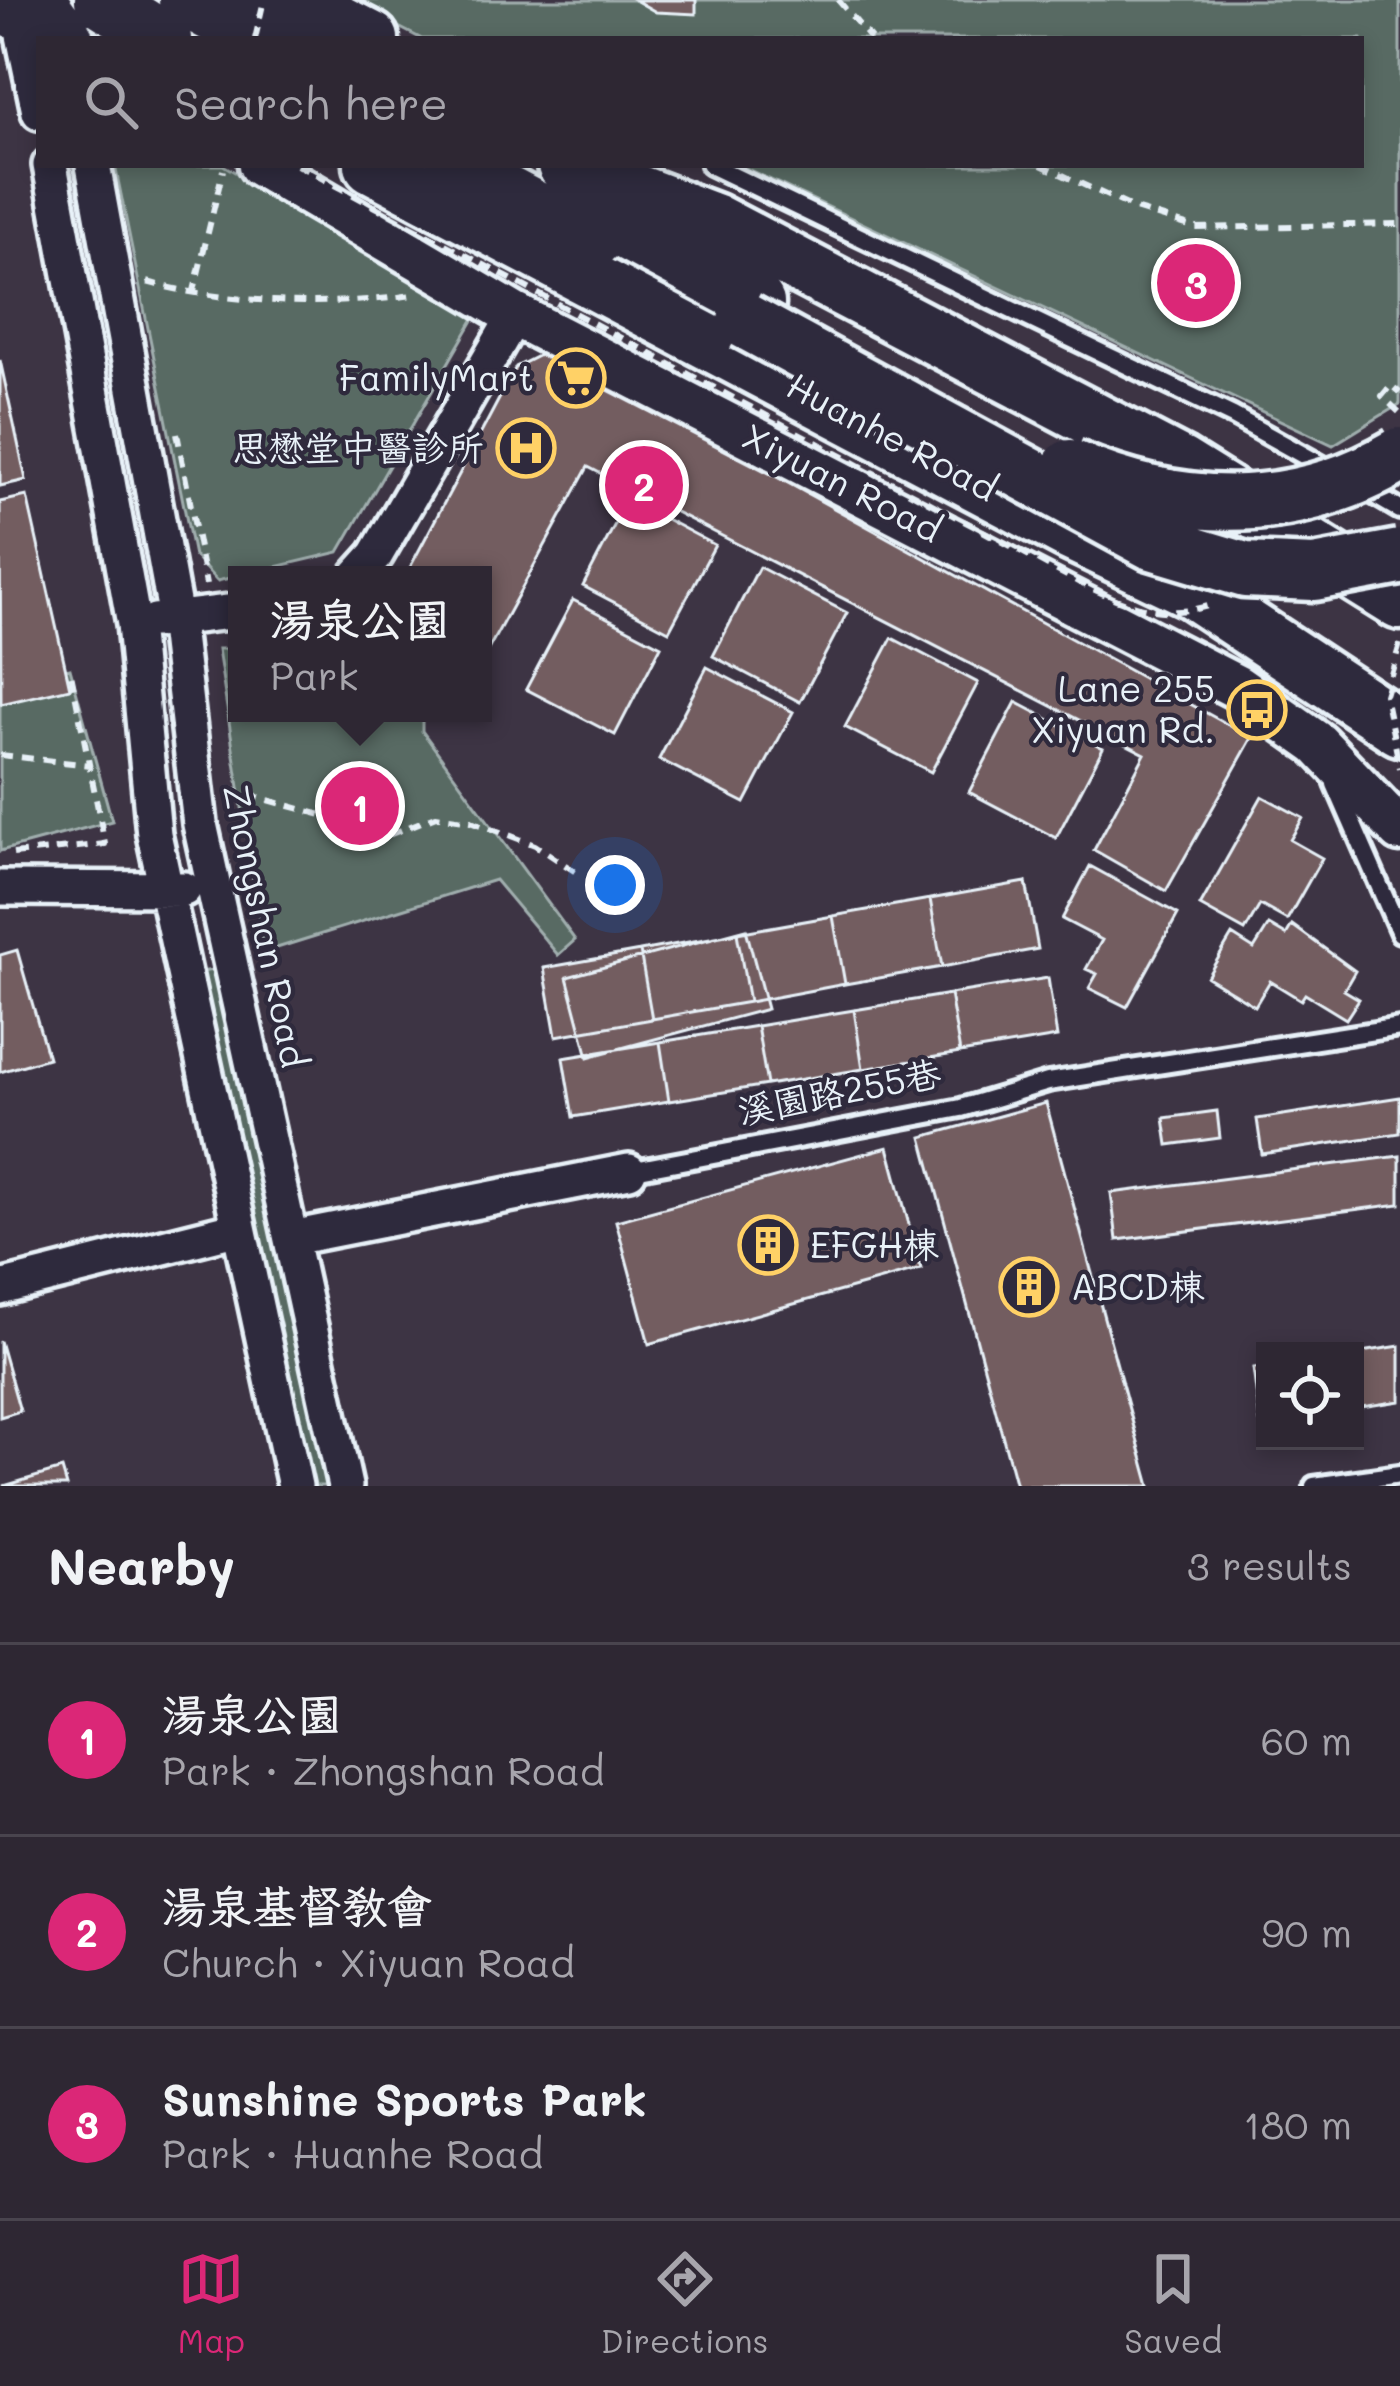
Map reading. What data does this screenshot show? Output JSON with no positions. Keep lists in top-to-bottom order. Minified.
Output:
{"streets":{"highway":["Huanhe Road"],"street":["Xiyuan Road","Zhongshan Road","溪園路255巷"]},"crossings":[["Zhongshan Road","溪園路255巷"]],"places":{"supermarket":["FamilyMart"],"hospital":["思懋堂中醫診所"],"bus stop":["Lane 255 Xiyuan Rd."],"building":["EFGH棟","ABCD棟"]},"page":{"search":"Search here","pins":["3","2","1"],"popup":["湯泉公園","Park"],"heading":["Nearby","3 results"],"list":[{"mark":"1","name":"湯泉公園","note":"Park · Zhongshan Road","value":"60 m"},{"mark":"2","name":"湯泉基督教會","note":"Church · Xiyuan Road","value":"90 m"},{"mark":"3","name":"Sunshine Sports Park","note":"Park · Huanhe Road","value":"180 m"}],"nav":["Map","Directions","Saved"]}}
